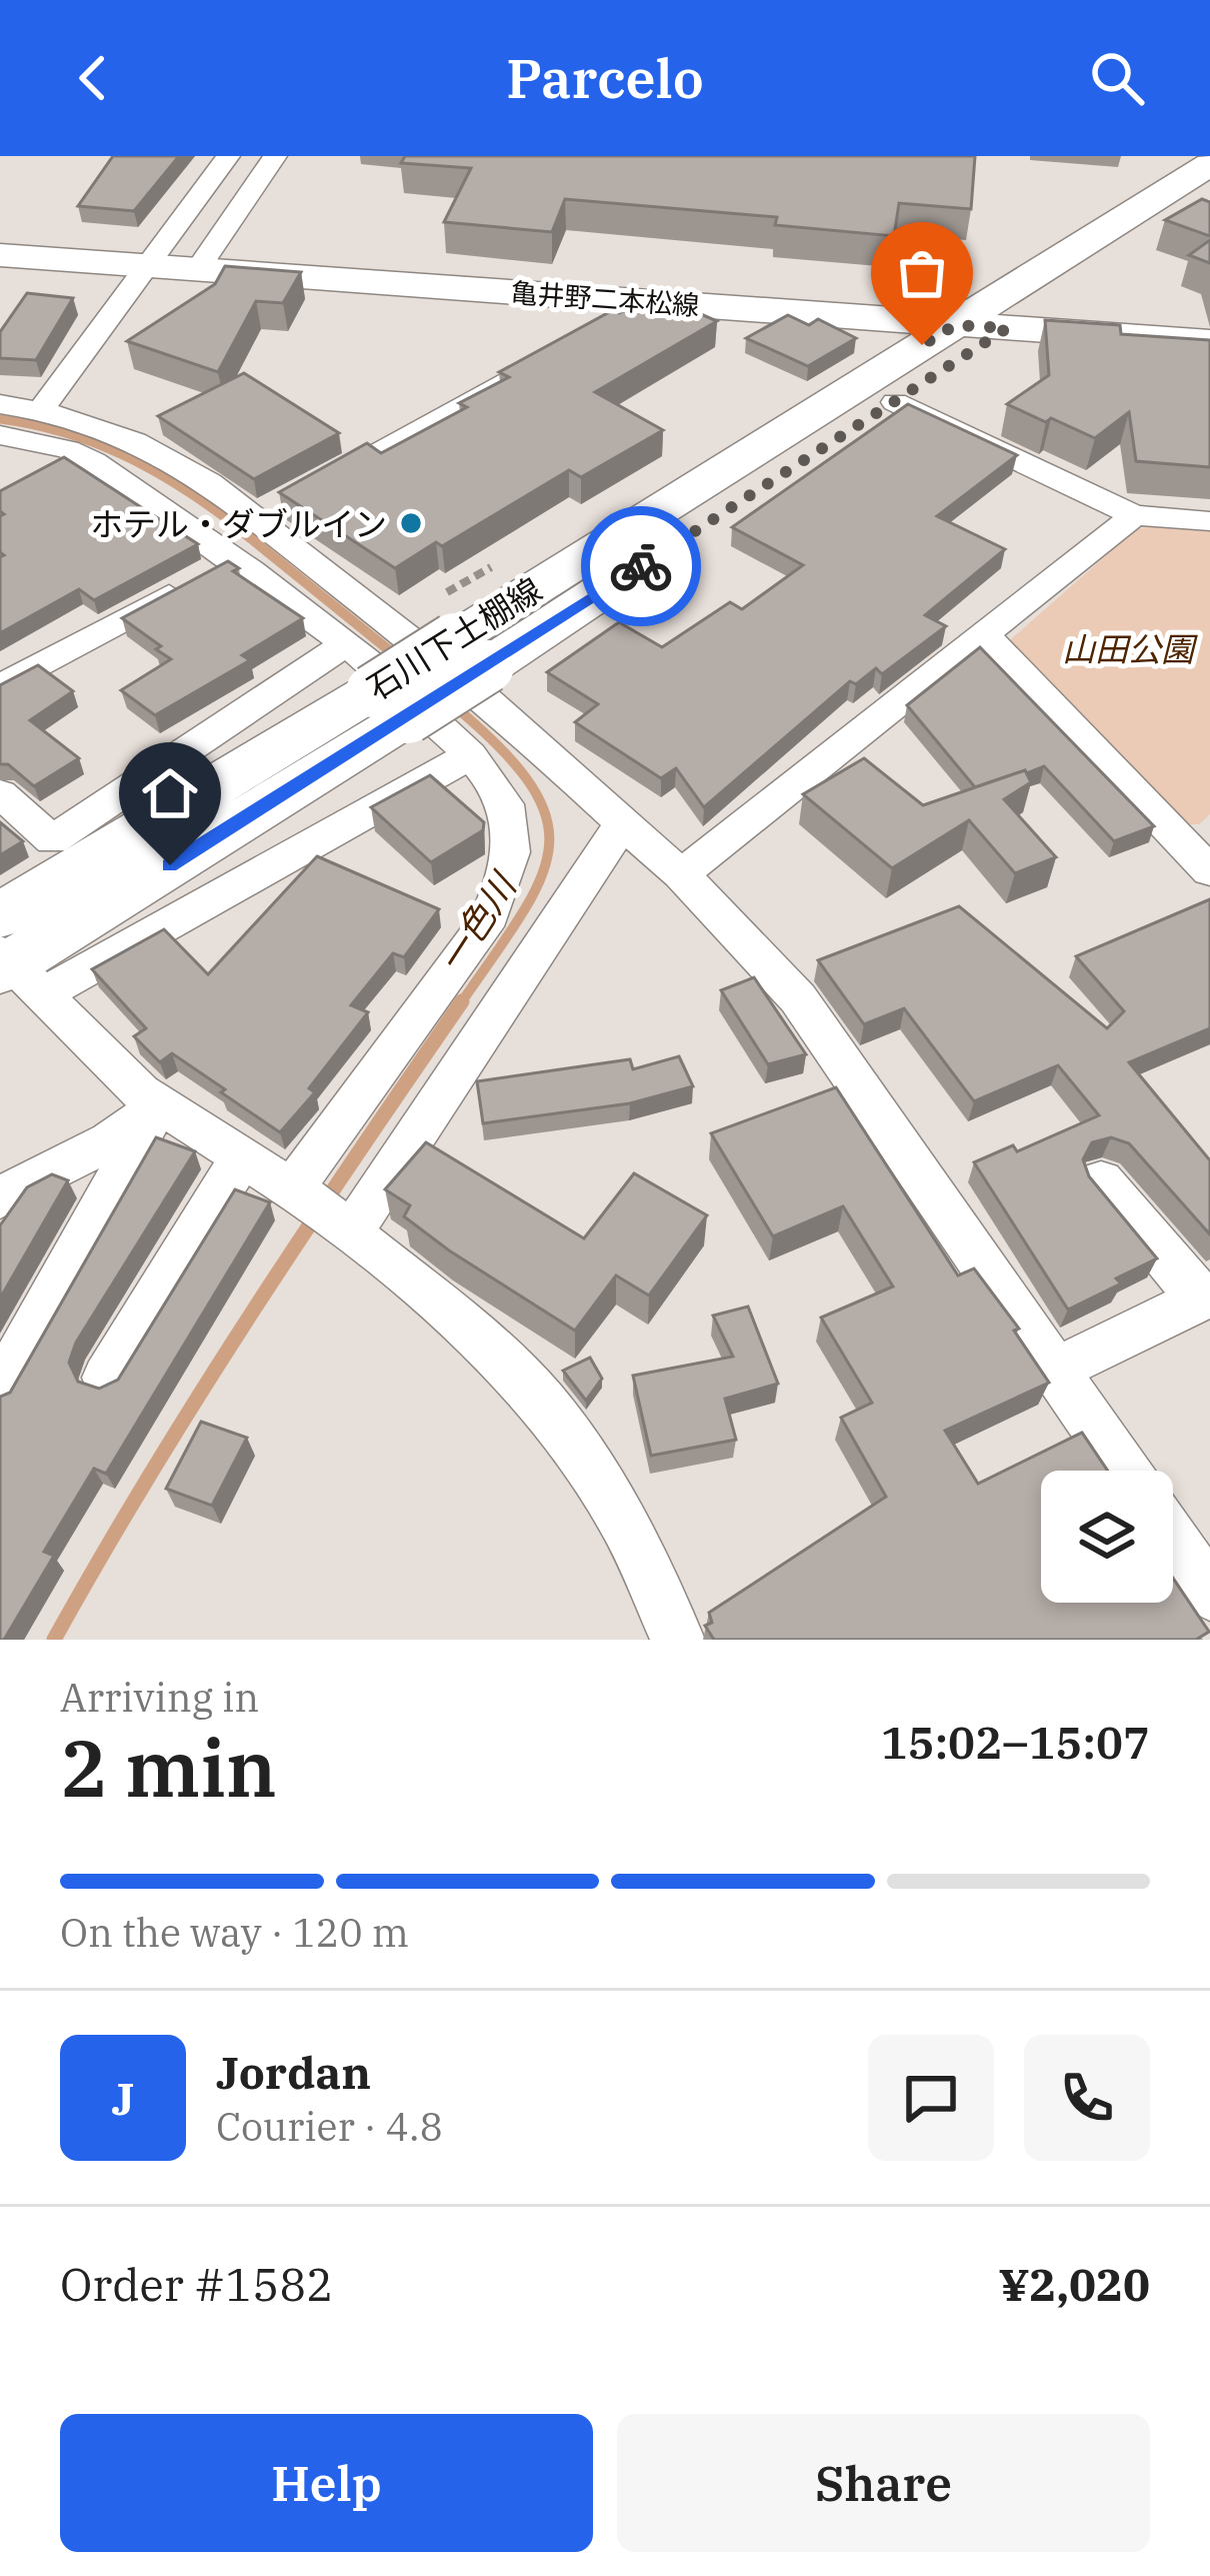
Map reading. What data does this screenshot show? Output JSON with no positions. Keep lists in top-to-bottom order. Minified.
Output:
{"streets":{"street":["亀井野二本松線","石川下土棚線"]},"crossings":[["亀井野二本松線","石川下土棚線"]],"water":["一色川"],"parks":["山田公園"],"places":["ホテル・ダブルイン"],"page":{"header":"Parcelo","heading":["2 min","Arriving in","15:02–15:07"],"panel":["Jordan","Courier · 4.8","Order #1582","¥2,020"],"bar":"On the way · 120 m","round":"J","buttons":["Help","Share"]}}
